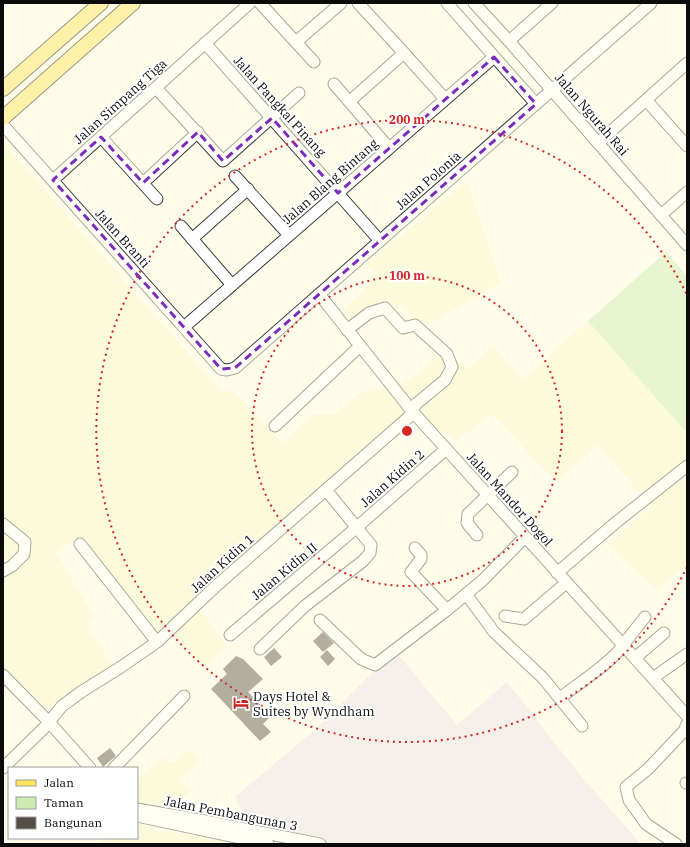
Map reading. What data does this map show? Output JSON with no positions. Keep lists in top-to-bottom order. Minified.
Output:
{"streets":{"street":["Jalan Simpang Tiga","Jalan Pangkal Pinang","Jalan Ngurah Rai","Jalan Polonia","Jalan Blang Bintang","Jalan Branti","Jalan Kidin 2","Jalan Mandor Dogol","Jalan Kidin 1","Jalan Kidin II","Jalan Pembangunan 3"]},"crossings":[["Jalan Simpang Tiga","Jalan Pangkal Pinang"],["Jalan Simpang Tiga","Jalan Branti"],["Jalan Pangkal Pinang","Jalan Polonia"],["Jalan Pangkal Pinang","Jalan Blang Bintang"],["Jalan Ngurah Rai","Jalan Polonia"],["Jalan Polonia","Jalan Branti"],["Jalan Polonia","Jalan Mandor Dogol"],["Jalan Blang Bintang","Jalan Branti"],["Jalan Kidin 2","Jalan Mandor Dogol"],["Jalan Kidin 2","Jalan Kidin II"],["Jalan Mandor Dogol","Jalan Kidin 1"]],"places":{"hotel":["Days Hotel & Suites by Wyndham"]},"legend":["Jalan","Taman","Bangunan"],"rings":["200 m","100 m"]}
